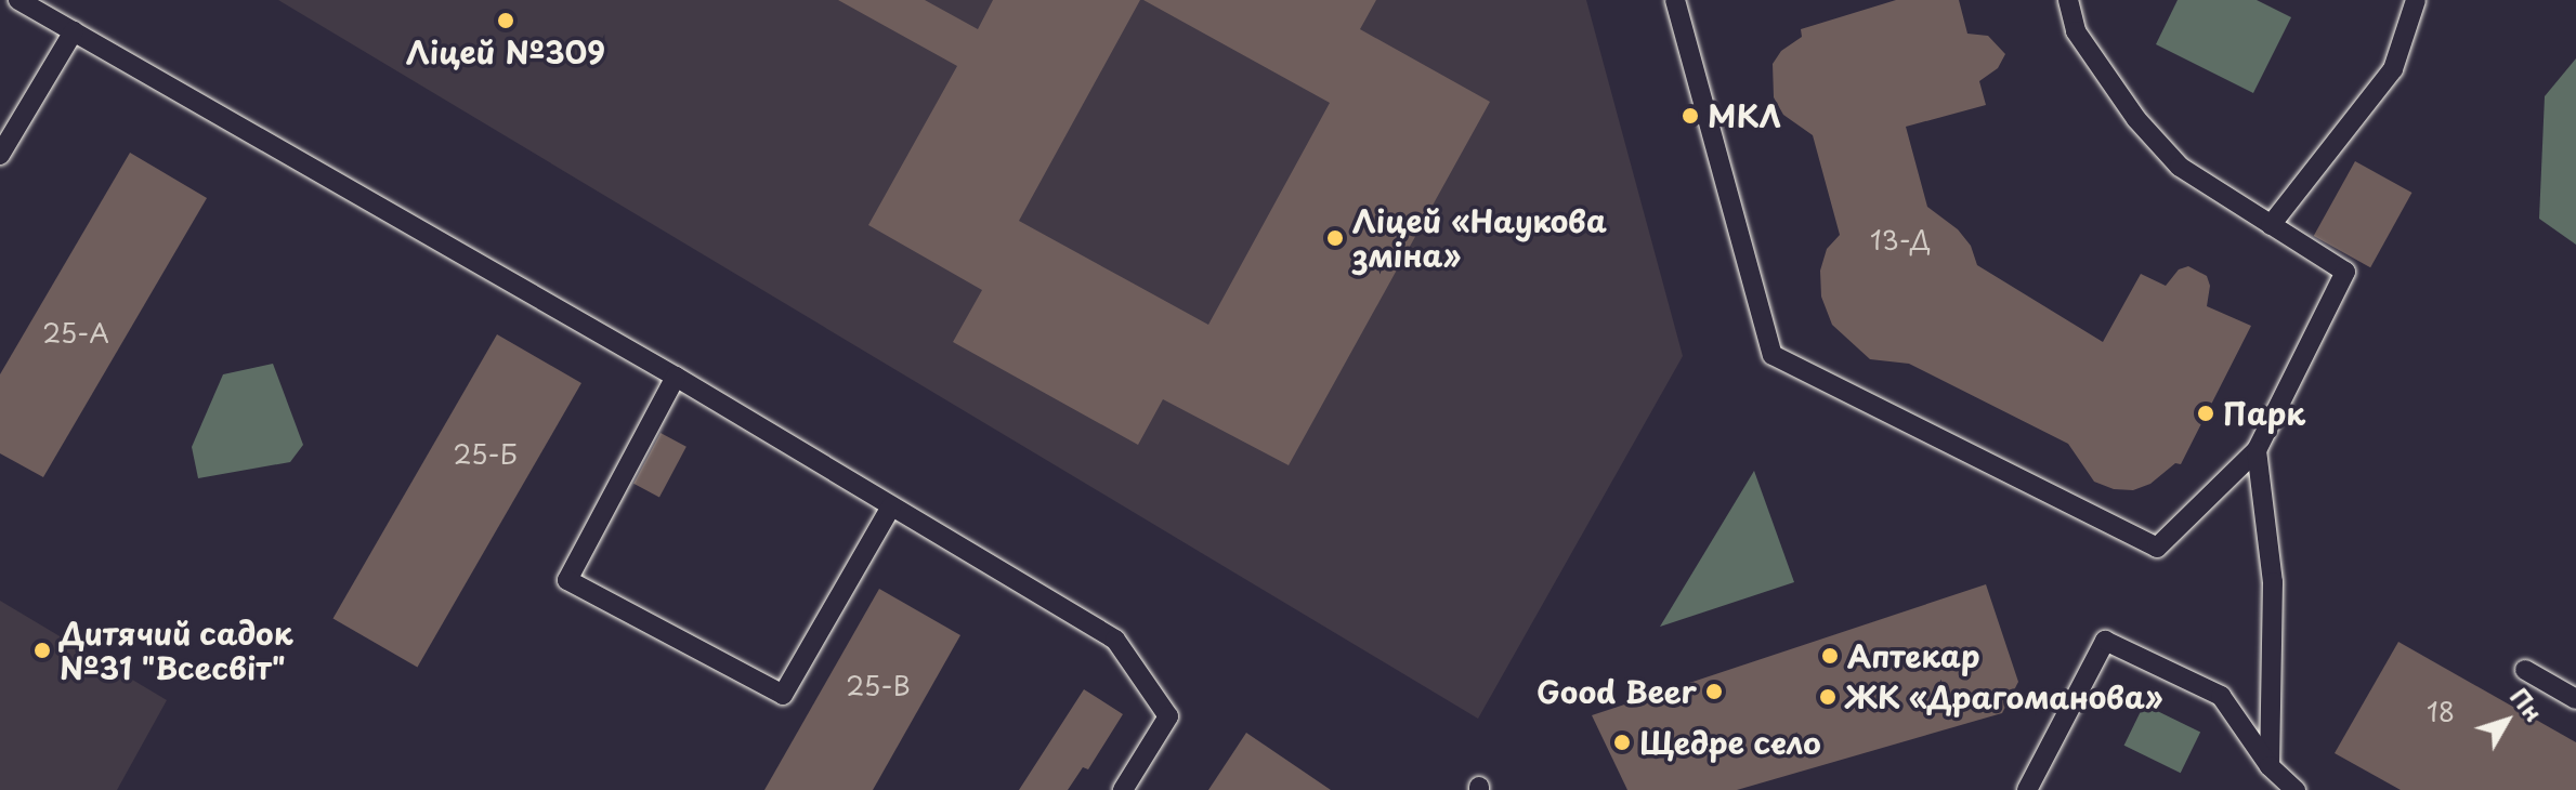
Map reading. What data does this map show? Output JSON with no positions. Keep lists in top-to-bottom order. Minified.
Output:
{"places":["Ліцей №309","МКЛ","Ліцей «Наукова зміна»","Парк","Дитячий садок №31 \"Всесвіт\"","Аптекар","Good Beer","ЖК «Драгоманова»","Щедре село"],"house_numbers":["13-Д","25-А","25-Б","25-В","18"],"north":"top right"}
